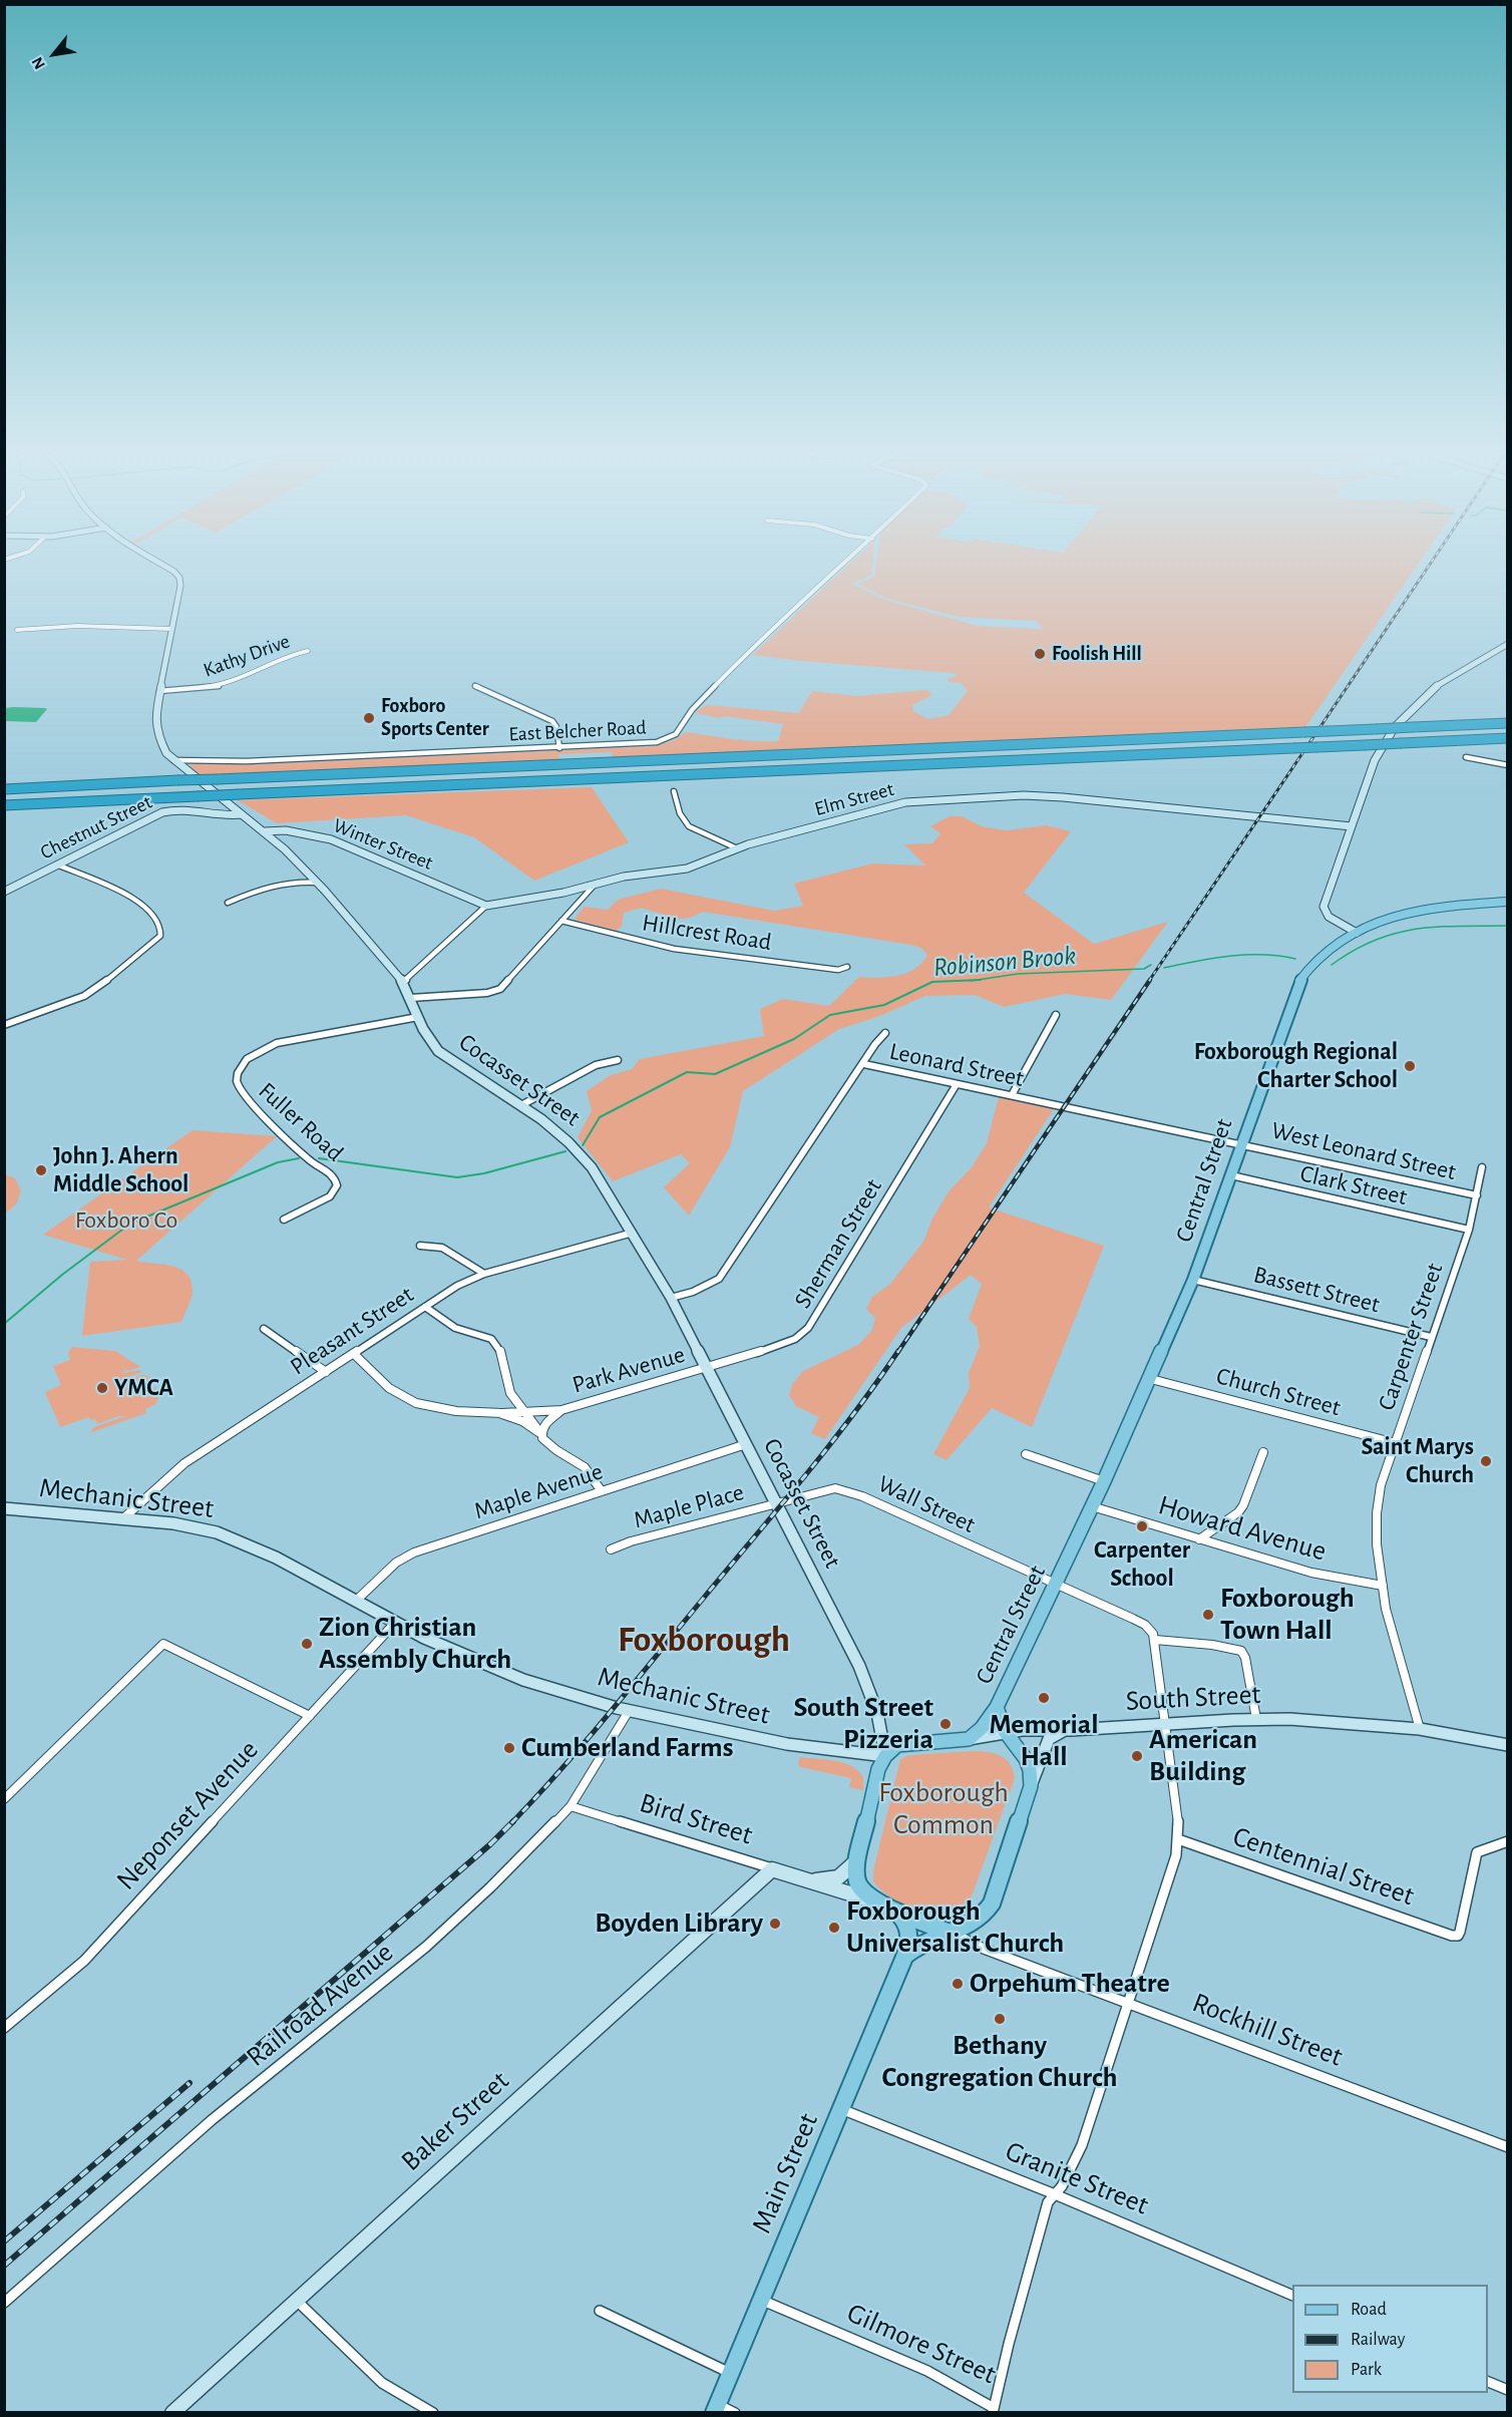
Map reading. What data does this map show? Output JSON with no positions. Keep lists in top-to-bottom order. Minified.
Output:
{"streets":{"main road":["Elm Street","Chestnut Street","Winter Street","Cocasset Street","Central Street","Mechanic Street","South Street","Bird Street","Rockhill Street","Baker Street","Main Street"],"street":["Kathy Drive","East Belcher Road","Hillcrest Road","Leonard Street","Fuller Road","West Leonard Street","Clark Street","Sherman Street","Bassett Street","Pleasant Street","Carpenter Street","Park Avenue","Church Street","Maple Avenue","Wall Street","Maple Place","Howard Avenue","Neponset Avenue","Centennial Street","Railroad Avenue","Granite Street","Gilmore Street"]},"crossings":[["Kathy Drive","Cocasset Street"],["East Belcher Road","Cocasset Street"],["Elm Street","Winter Street"],["Chestnut Street","Cocasset Street"],["Winter Street","Cocasset Street"],["Leonard Street","Cocasset Street"],["Leonard Street","West Leonard Street"],["Leonard Street","Central Street"],["Leonard Street","Sherman Street"],["Cocasset Street","Fuller Road"],["Cocasset Street","Central Street"],["Cocasset Street","Sherman Street"],["Cocasset Street","Pleasant Street"],["Cocasset Street","Park Avenue"],["Cocasset Street","Maple Avenue"],["Cocasset Street","Mechanic Street"],["Cocasset Street","Wall Street"],["Cocasset Street","Maple Place"],["Cocasset Street","South Street"],["Cocasset Street","Bird Street"],["Cocasset Street","Rockhill Street"],["Cocasset Street","Main Street"],["West Leonard Street","Central Street"],["West Leonard Street","Carpenter Street"],["Central Street","Clark Street"],["Central Street","Bassett Street"],["Central Street","Church Street"],["Central Street","Mechanic Street"],["Central Street","Wall Street"],["Central Street","Howard Avenue"],["Central Street","South Street"],["Central Street","Bird Street"],["Central Street","Rockhill Street"],["Central Street","Main Street"],["Clark Street","Carpenter Street"],["Sherman Street","Park Avenue"],["Bassett Street","Carpenter Street"],["Pleasant Street","Mechanic Street"],["Carpenter Street","Church Street"],["Carpenter Street","Howard Avenue"],["Carpenter Street","South Street"],["Maple Avenue","Mechanic Street"],["Mechanic Street","South Street"],["Mechanic Street","Neponset Avenue"],["Mechanic Street","Bird Street"],["Mechanic Street","Railroad Avenue"],["Mechanic Street","Rockhill Street"],["Mechanic Street","Main Street"],["Wall Street","Maple Place"],["Wall Street","Gilmore Street"],["South Street","Bird Street"],["South Street","Rockhill Street"],["South Street","Main Street"],["South Street","Gilmore Street"],["Bird Street","Railroad Avenue"],["Bird Street","Rockhill Street"],["Bird Street","Baker Street"],["Bird Street","Main Street"],["Centennial Street","Gilmore Street"],["Rockhill Street","Main Street"],["Rockhill Street","Gilmore Street"],["Main Street","Granite Street"],["Main Street","Gilmore Street"],["Granite Street","Gilmore Street"]],"districts":["Foxborough"],"water":["Robinson Brook"],"parks":["Foxboro Co","Foxborough Common"],"places":["Foolish Hill","Foxboro Sports Center","Foxborough Regional Charter School","John J. Ahern Middle School","YMCA","Saint Marys Church","Carpenter School","Foxborough Town Hall","Zion Christian Assembly Church","Memorial Hall","South Street Pizzeria","Cumberland Farms","American Building","Boyden Library","Foxborough Universalist Church","Orpehum Theatre","Bethany Congregation Church"],"legend":["Road","Railway","Park"],"north":"bottom left"}
